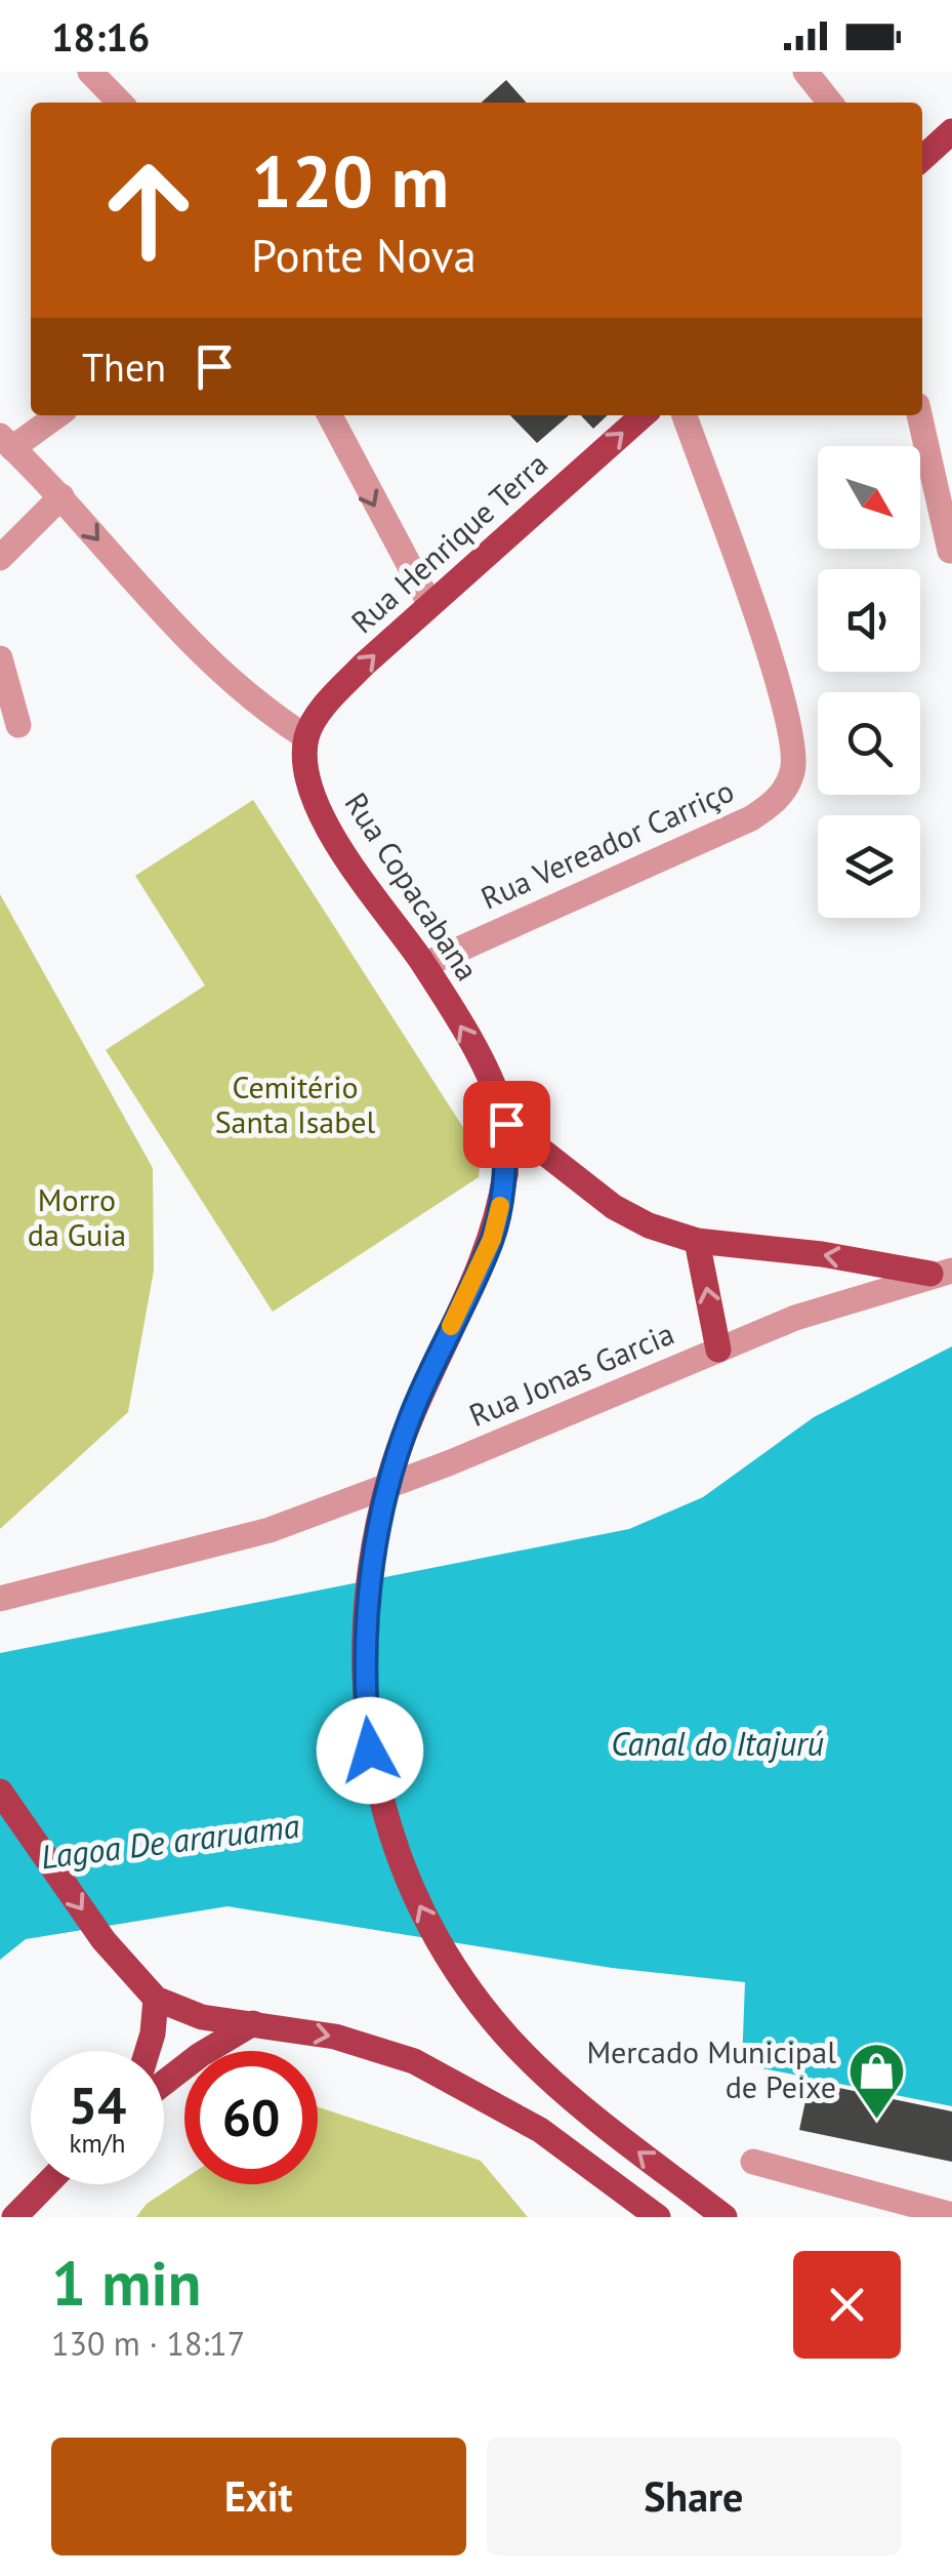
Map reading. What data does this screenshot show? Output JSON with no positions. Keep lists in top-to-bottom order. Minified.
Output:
{"streets":{"main road":["Rua Henrique Terra","Rua Copacabana"],"street":["Rua Vereador Carriço","Rua Jonas Garcia"]},"crossings":[["Rua Henrique Terra","Rua Copacabana"],["Rua Vereador Carriço","Rua Copacabana"]],"one_way":["Rua Henrique Terra","Rua Copacabana"],"water":["Canal do Itajurú","Lagoa De araruama"],"parks":["Cemitério Santa Isabel","Morro da Guia"],"places":{"shop":["Mercado Municipal de Peixe"]},"north":"bottom right","page":{"status":"18:16","turn":["120 m","Ponte Nova"],"then":"Then","speed":"54 km/h","limit":"60","heading":["1 min","130 m · 18:17"],"buttons":["Exit","Share"]}}
